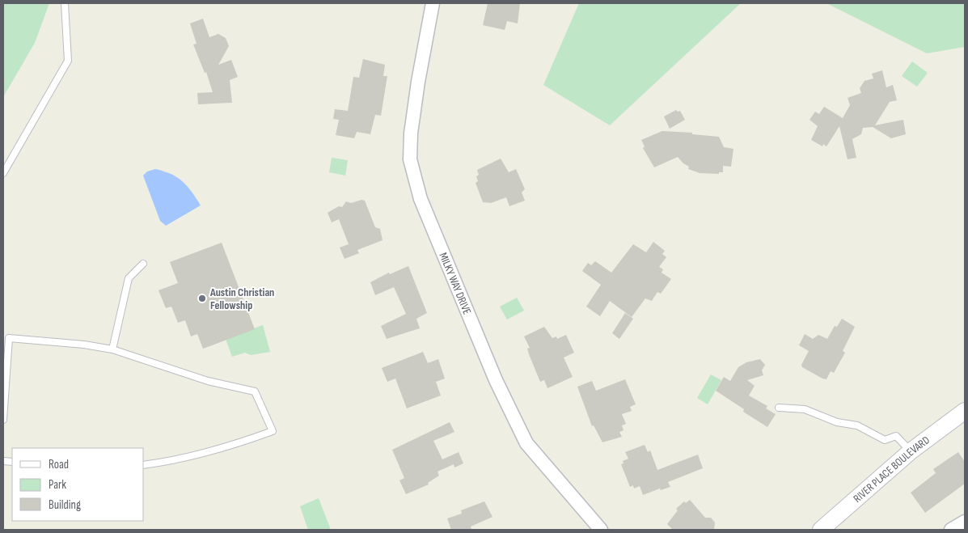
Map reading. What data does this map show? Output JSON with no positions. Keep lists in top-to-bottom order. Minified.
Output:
{"streets":{"street":["MILKY WAY DRIVE","RIVER PLACE BOULEVARD"]},"places":["Austin Christian Fellowship"],"legend":["Road","Park","Building"]}
